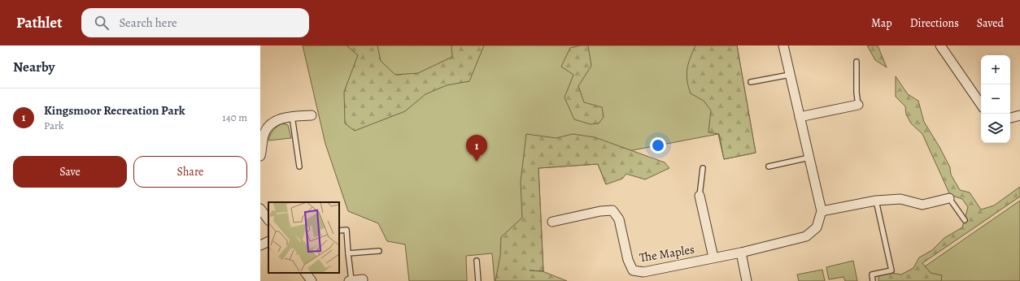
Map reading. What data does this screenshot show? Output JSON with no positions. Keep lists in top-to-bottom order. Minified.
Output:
{"streets":{"street":["The Maples"]},"page":{"header":"Pathlet","search":"Search here","nav":["Map","Directions","Saved"],"heading":"Nearby","map_buttons":["+","−"],"list":[{"mark":"1","name":"Kingsmoor Recreation Park","note":"Park","value":"140 m"}],"pins":"1","buttons":["Save","Share"]}}
